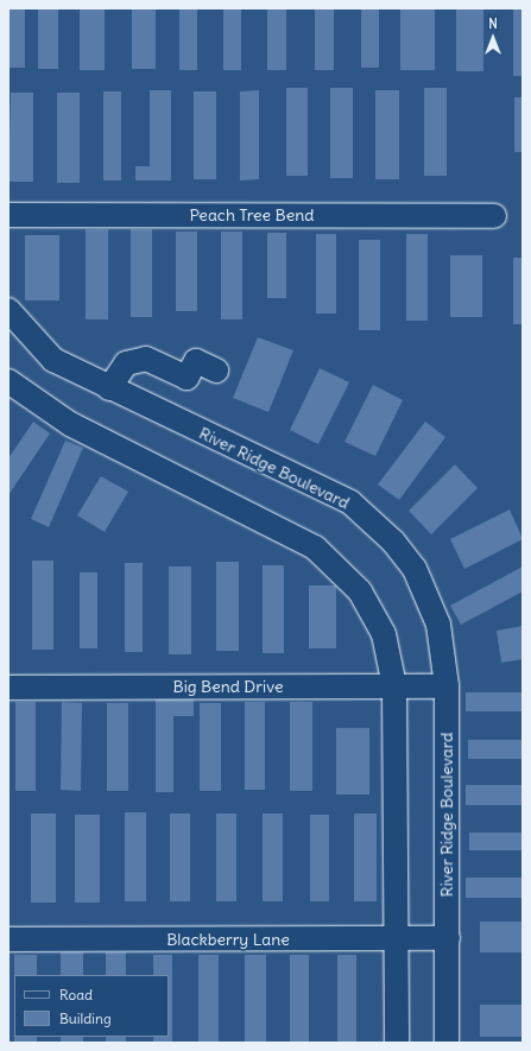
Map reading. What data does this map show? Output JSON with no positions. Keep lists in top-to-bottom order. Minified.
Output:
{"streets":{"street":["Peach Tree Bend","River Ridge Boulevard","Big Bend Drive","Blackberry Lane"]},"crossings":[["River Ridge Boulevard","Big Bend Drive"],["River Ridge Boulevard","Blackberry Lane"]],"legend":["Road","Building"],"north":"top"}
